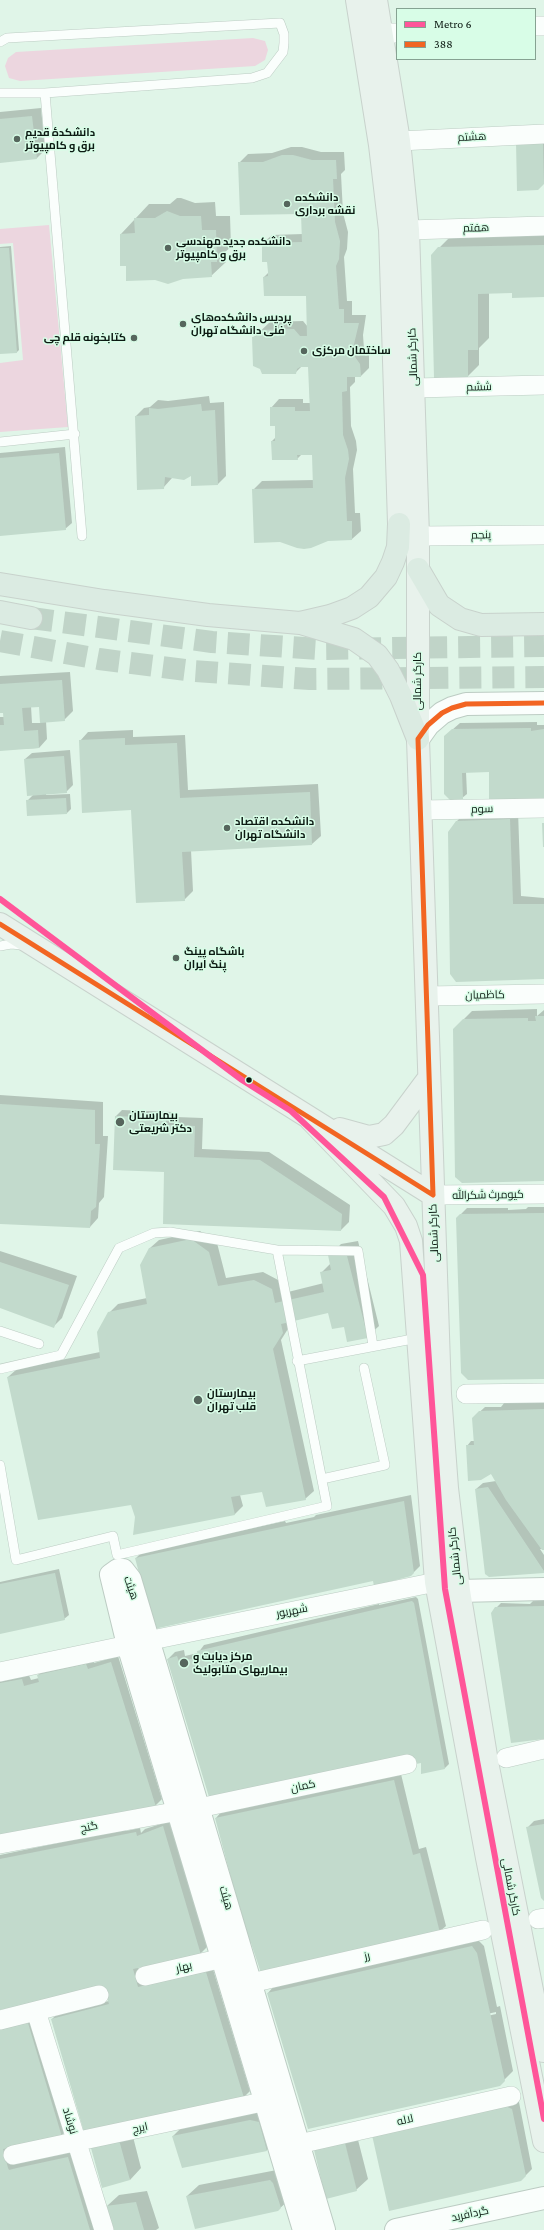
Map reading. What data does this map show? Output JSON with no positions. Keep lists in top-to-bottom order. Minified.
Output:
{"streets":{"main road":["کارگر شمالی"],"street":["هشتم","هفتم","ششم","پنجم","سوم","کاظمیان","کیومرث شکرالله","هیئت","شهریور","کمان","گنج","رز","بهار","لاله","نوشاد","ایرج","گردآفرید"]},"crossings":[["هشتم","کارگر شمالی"],["هفتم","کارگر شمالی"],["کارگر شمالی","ششم"],["کارگر شمالی","پنجم"],["کارگر شمالی","سوم"],["کارگر شمالی","کاظمیان"],["کارگر شمالی","کیومرث شکرالله"],["کارگر شمالی","شهریور"],["هیئت","شهریور"],["هیئت","کمان"],["هیئت","گنج"],["هیئت","رز"],["هیئت","بهار"],["هیئت","لاله"],["هیئت","ایرج"],["کمان","گنج"],["نوشاد","ایرج"]],"places":["دانشکدهٔ قدیم برق و کامپیوتر","دانشکده نقشه برداری","دانشکده جدید مهندسی برق و کامپیوتر","پردیس دانشکده‌های فنی دانشگاه تهران","کتابخونه قلم چی","ساختمان مرکزی","دانشکده اقتصاد دانشگاه تهران","باشگاه پینگ پنگ ایران","بیمارستان دکتر شریعتی","بیمارستان قلب تهران","مرکز دیابت و بیماریهای متابولیک"],"lines":["transit line 388","metro line 6"],"legend":["Metro 6","388"]}
